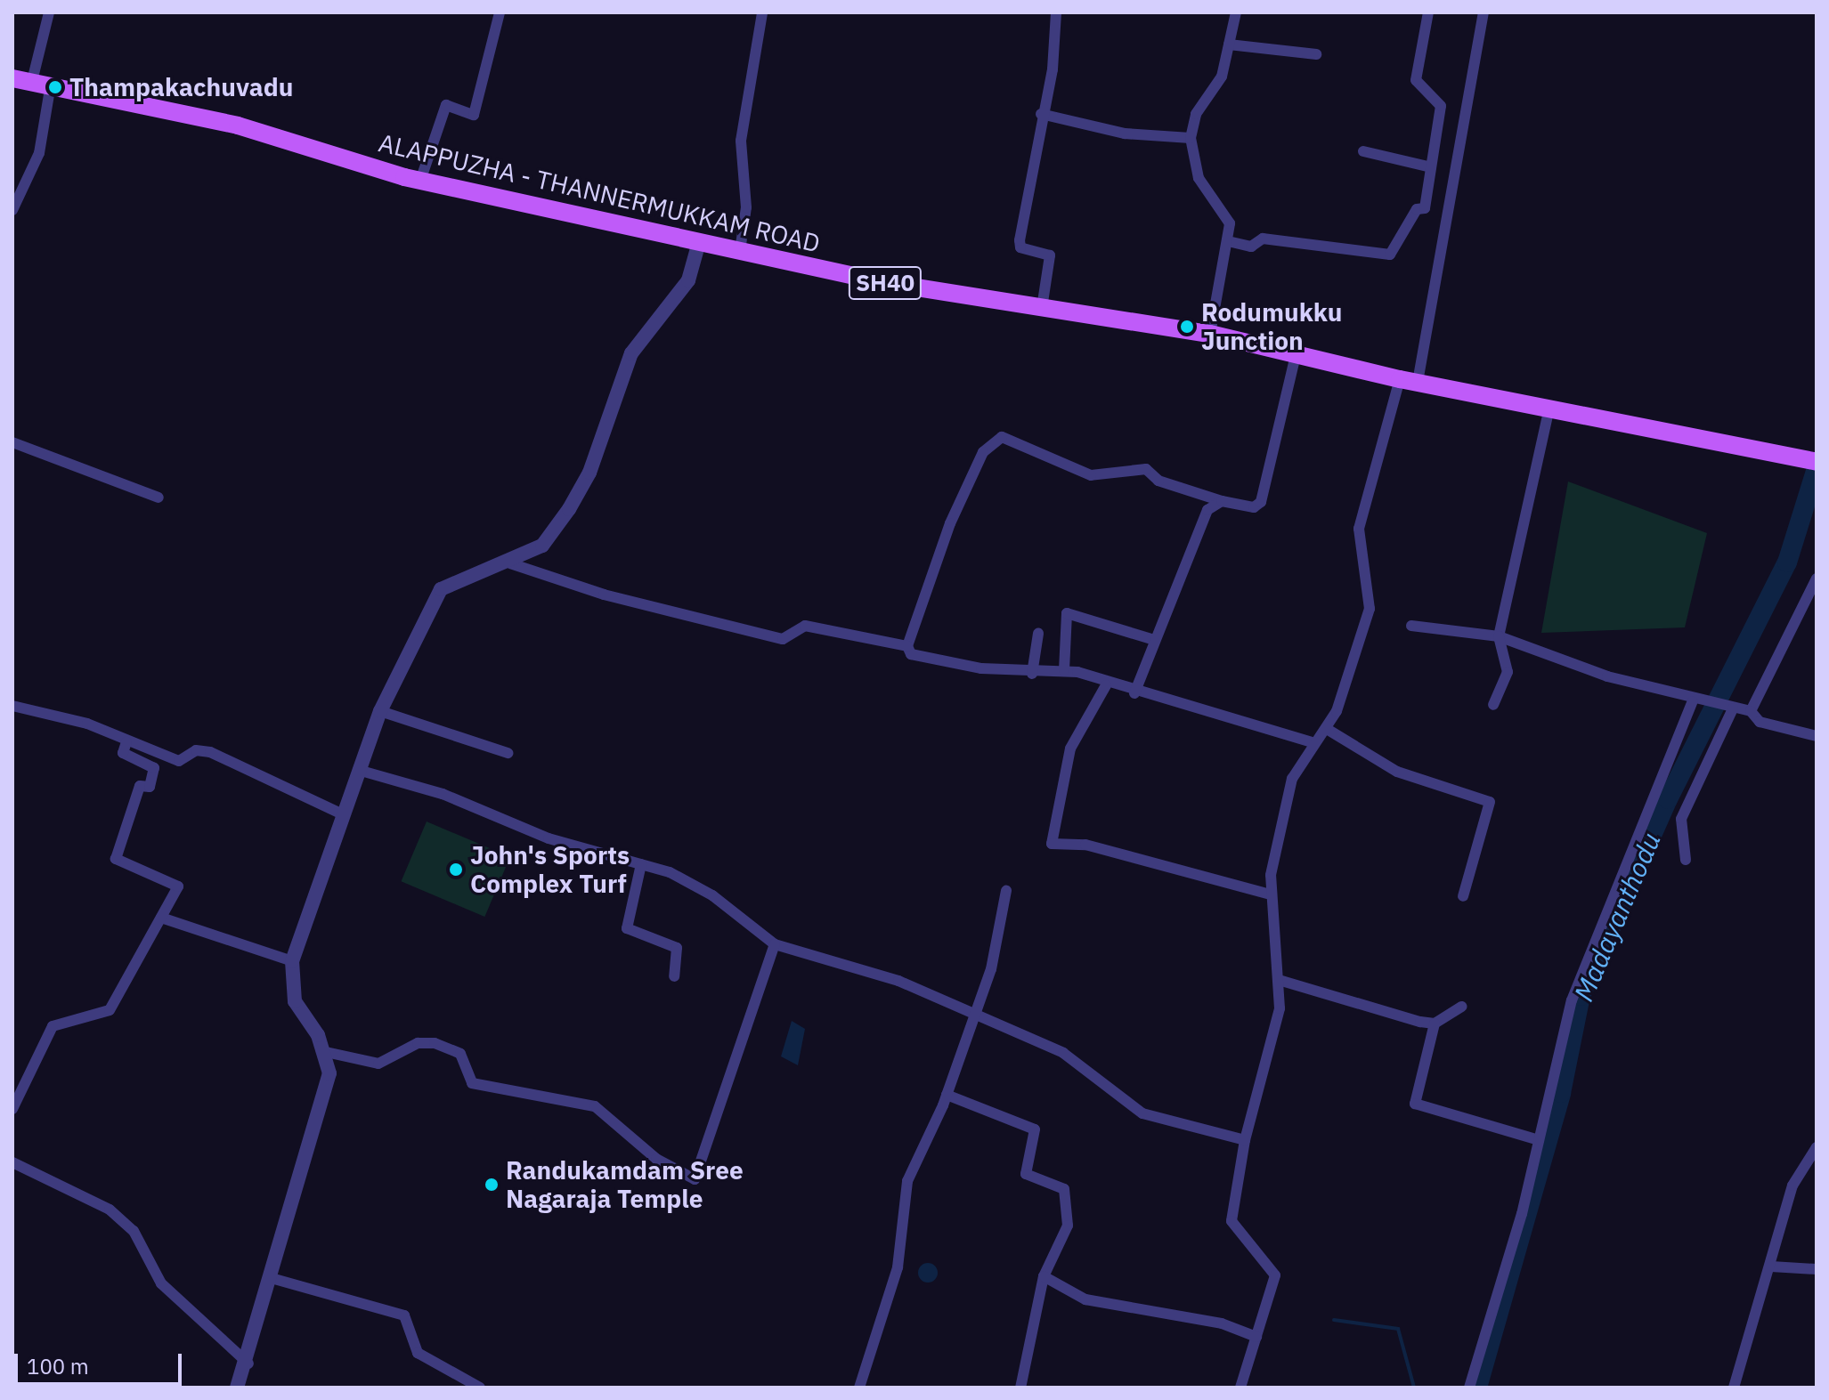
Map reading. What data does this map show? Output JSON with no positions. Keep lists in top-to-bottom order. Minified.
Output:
{"streets":{"main road":["ALAPPUZHA - THANNERMUKKAM ROAD","SH40"]},"water":["Madayanthodu"],"places":["Thampakachuvadu","Rodumukku Junction","John's Sports Complex Turf","Randukamdam Sree Nagaraja Temple"],"scale_bar":"100 m"}
